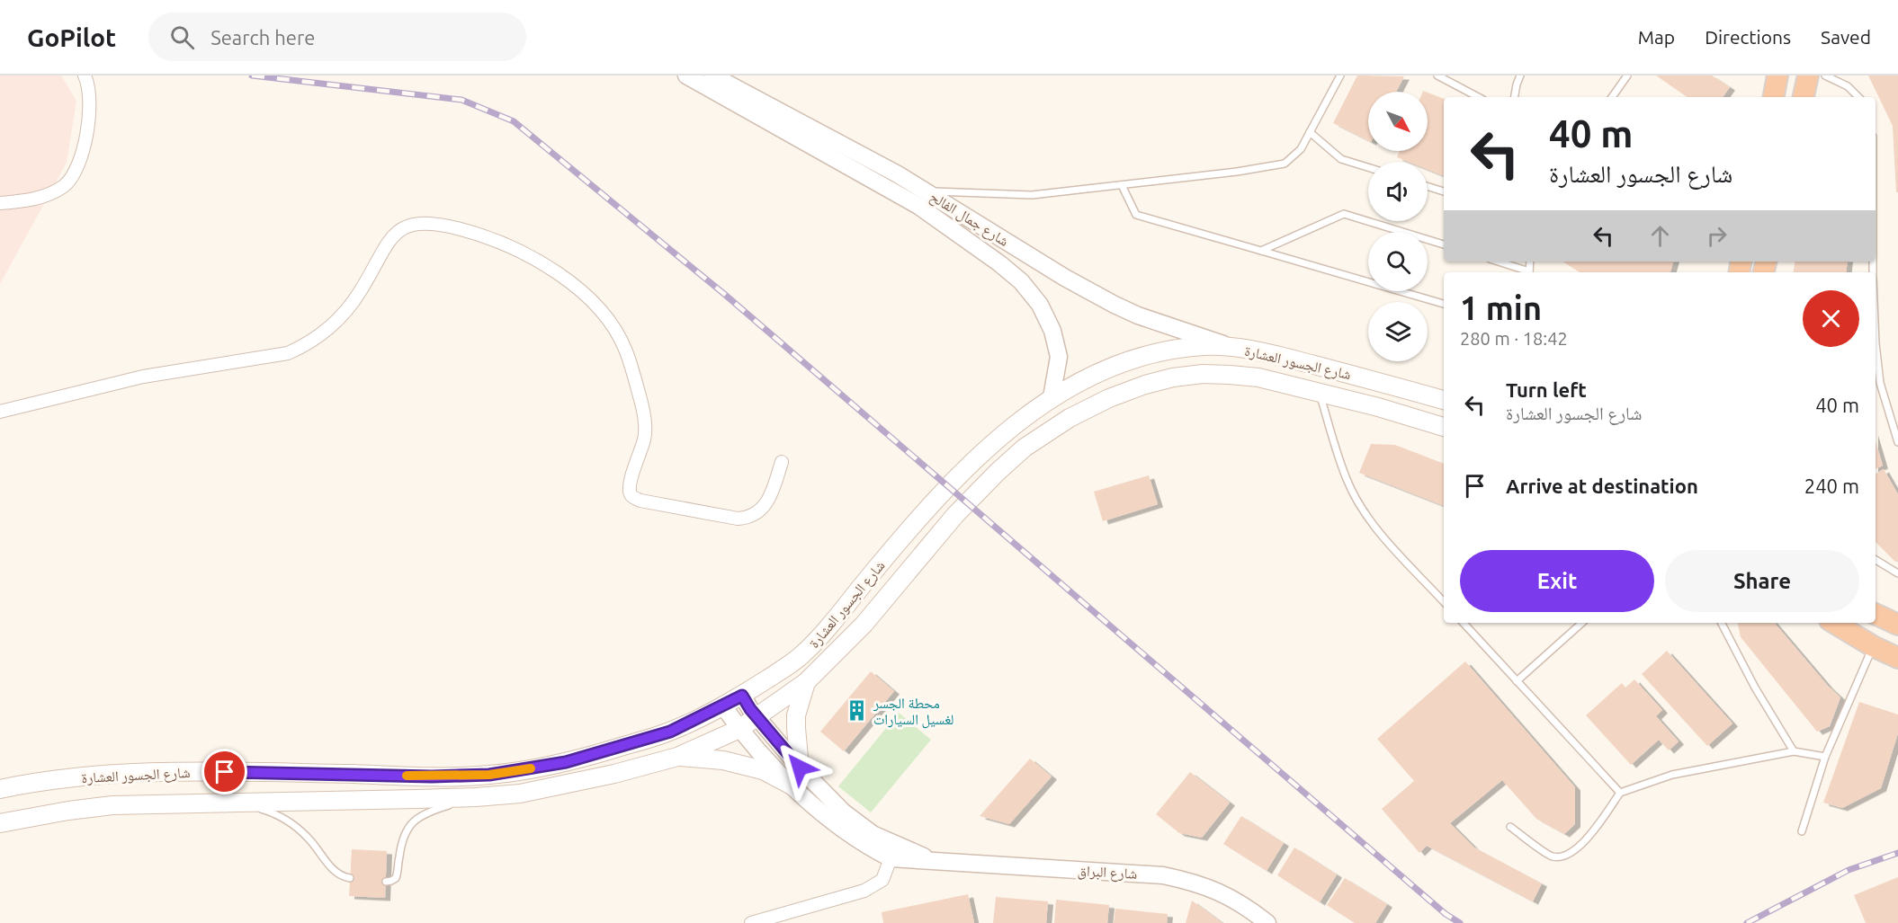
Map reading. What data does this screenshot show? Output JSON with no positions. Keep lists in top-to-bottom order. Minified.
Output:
{"streets":{"main road":["شارع الجسور العشارة"],"street":["شارع جمال الفالح","شارع البراق"]},"crossings":[["شارع جمال الفالح","شارع الجسور العشارة"],["شارع الجسور العشارة","شارع البراق"]],"places":{"building":["محطة الجسر لغسيل السيارات"]},"north":"bottom right","page":{"header":"GoPilot","search":"Search here","nav":["Map","Directions","Saved"],"turn":["40 m","شارع الجسور العشارة"],"heading":["1 min","280 m · 18:42"],"list":[{"name":"Turn left","note":"شارع الجسور العشارة","value":"40 m"},{"name":"Arrive at destination","value":"240 m"}],"buttons":["Exit","Share"]}}
